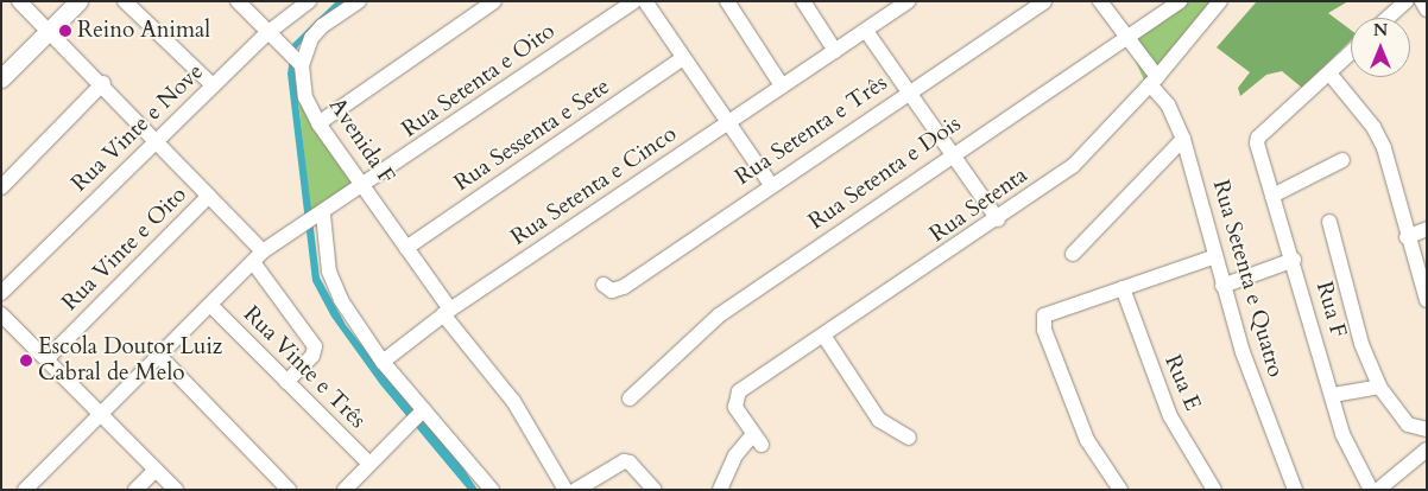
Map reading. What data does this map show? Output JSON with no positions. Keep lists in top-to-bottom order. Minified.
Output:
{"streets":{"street":["Rua Setenta e Oito","Rua Vinte e Nove","Rua Setenta e Três","Rua Sessenta e Sete","Avenida F","Rua Setenta e Dois","Rua Setenta e Cinco","Rua Setenta","Rua Vinte e Oito","Rua Setenta e Quatro","Rua F","Rua Vinte e Três","Rua E"]},"crossings":[["Rua Setenta e Oito","Avenida F"],["Rua Setenta e Oito","Rua Vinte e Três"],["Rua Sessenta e Sete","Avenida F"],["Avenida F","Rua Setenta e Cinco"],["Rua Setenta e Dois","Rua Setenta e Quatro"],["Rua Setenta","Rua Setenta e Quatro"]],"places":["Reino Animal","Escola Doutor Luiz Cabral de Melo"],"north":"top"}
